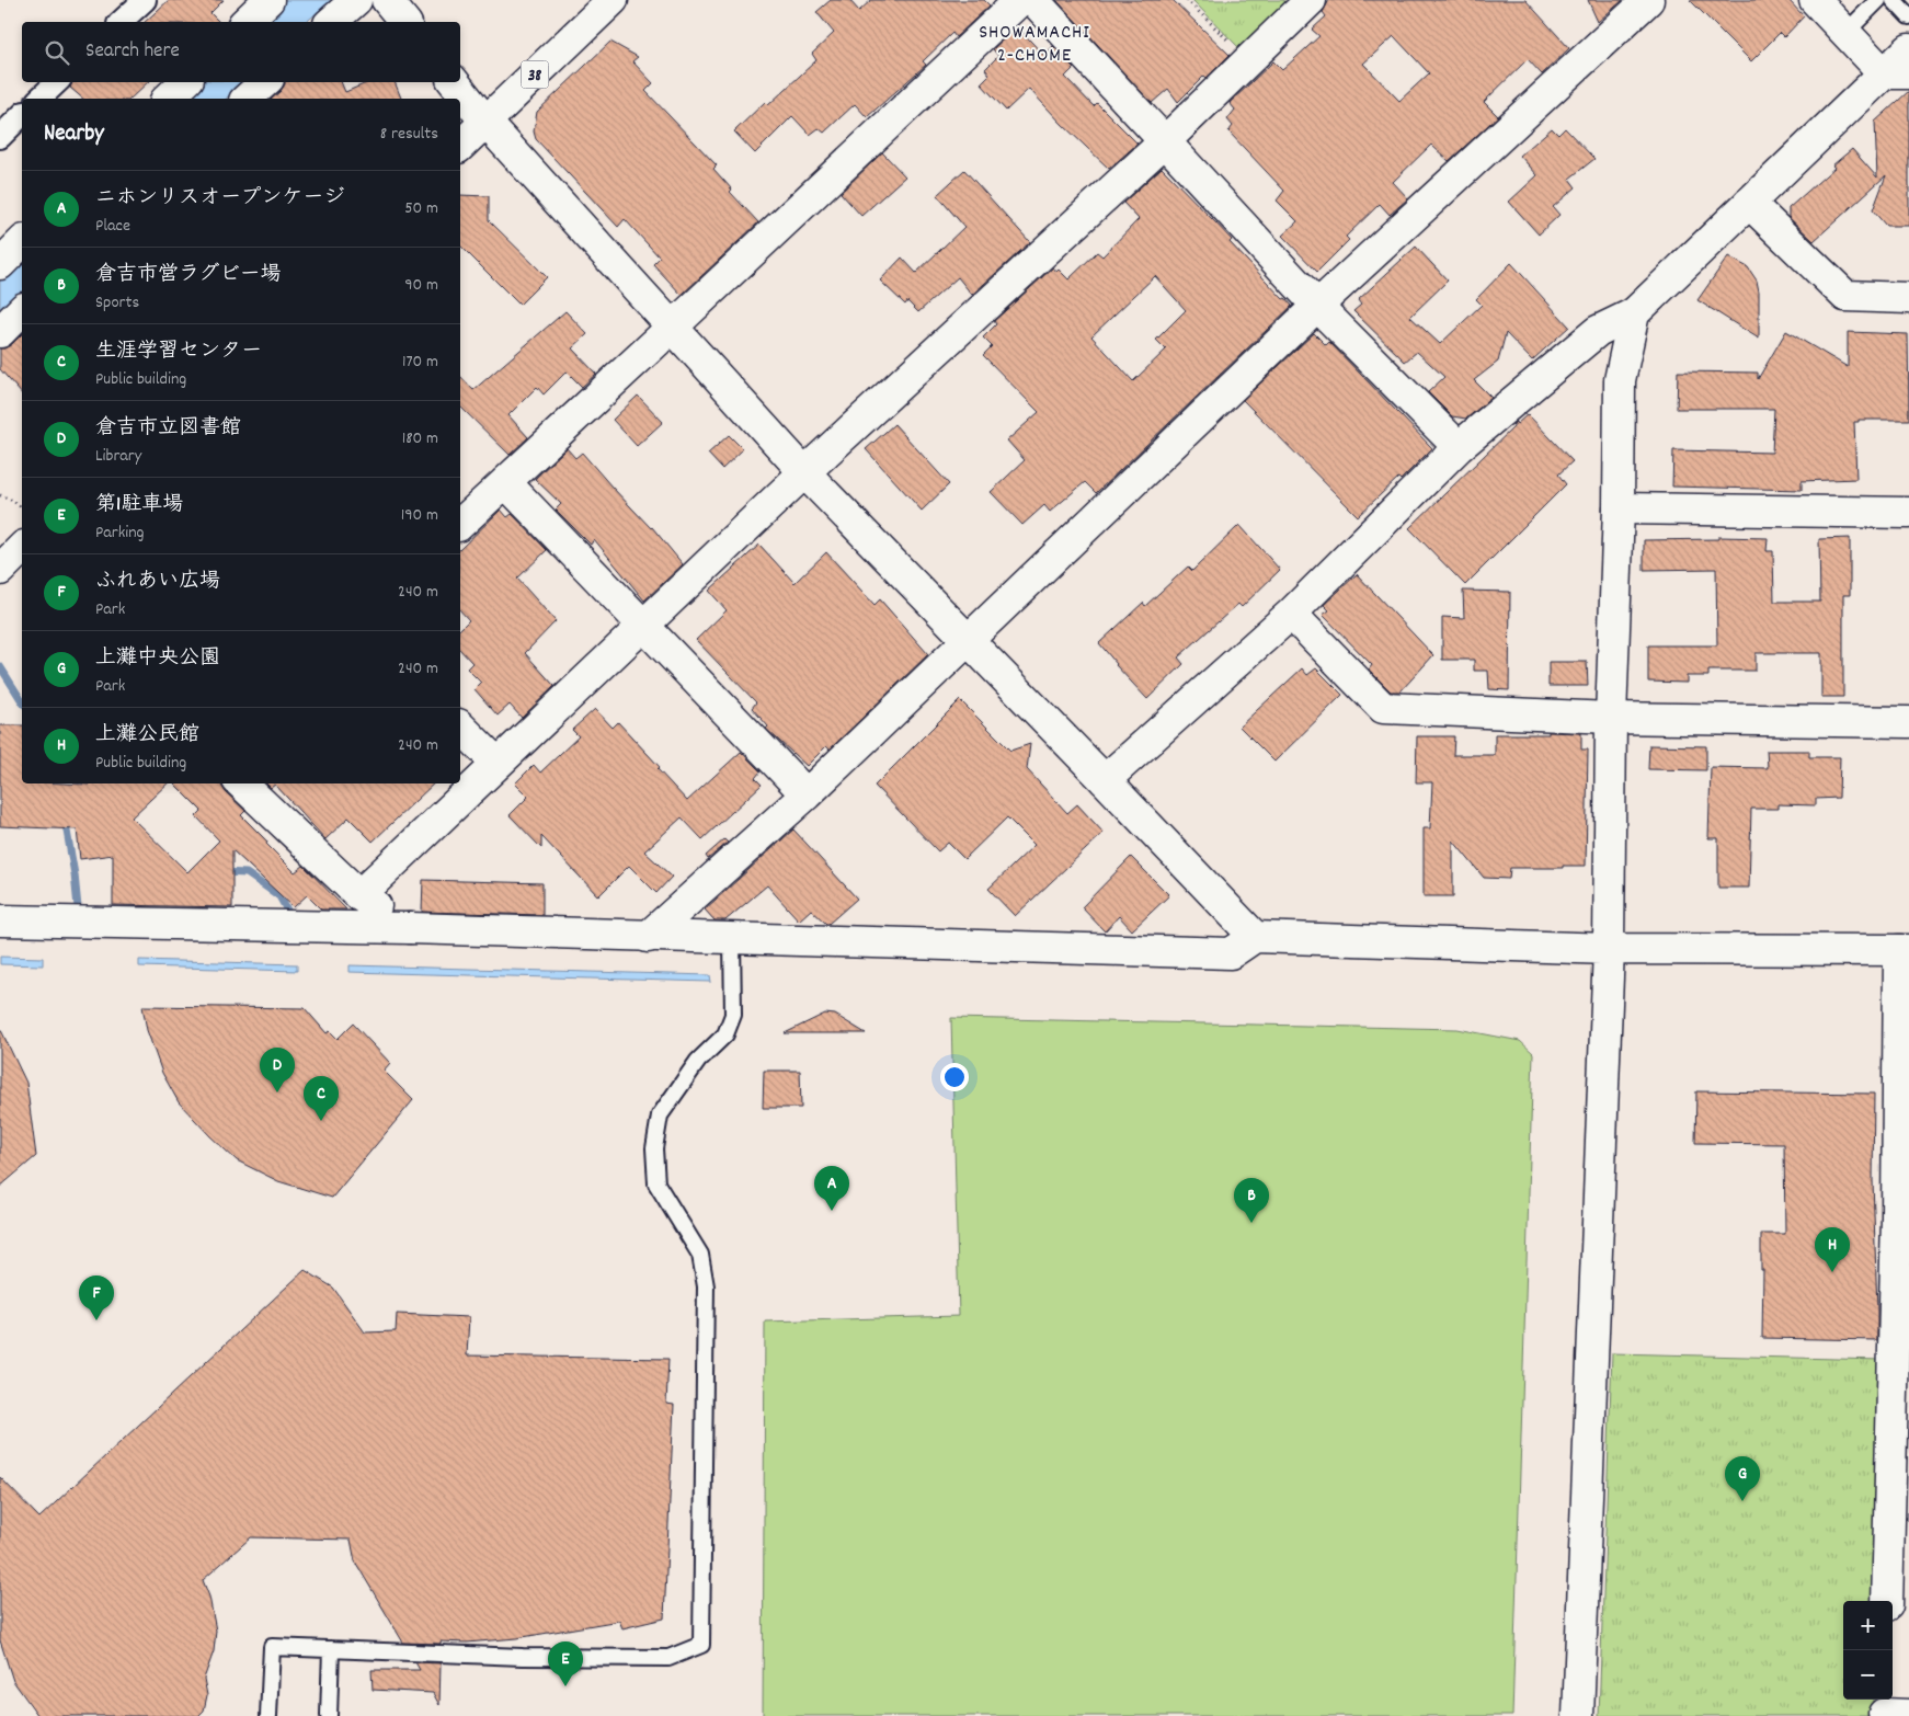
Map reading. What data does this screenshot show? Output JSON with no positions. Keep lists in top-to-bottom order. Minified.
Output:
{"streets":{"street":["38"]},"districts":["SHOWAMACHI 2-CHOME"],"page":{"search":"Search here","heading":["Nearby","8 results"],"list":[{"mark":"A","name":"ニホンリスオープンケージ","note":"Place","value":"50 m"},{"mark":"B","name":"倉吉市営ラグビー場","note":"Sports","value":"90 m"},{"mark":"C","name":"生涯学習センター","note":"Public building","value":"170 m"},{"mark":"D","name":"倉吉市立図書館","note":"Library","value":"180 m"},{"mark":"E","name":"第1駐車場","note":"Parking","value":"190 m"},{"mark":"F","name":"ふれあい広場","note":"Park","value":"240 m"},{"mark":"G","name":"上灘中央公園","note":"Park","value":"240 m"},{"mark":"H","name":"上灘公民館","note":"Public building","value":"240 m"}],"pins":["D","C","A","B","H","F","G","E"],"map_buttons":["+","−"]}}
